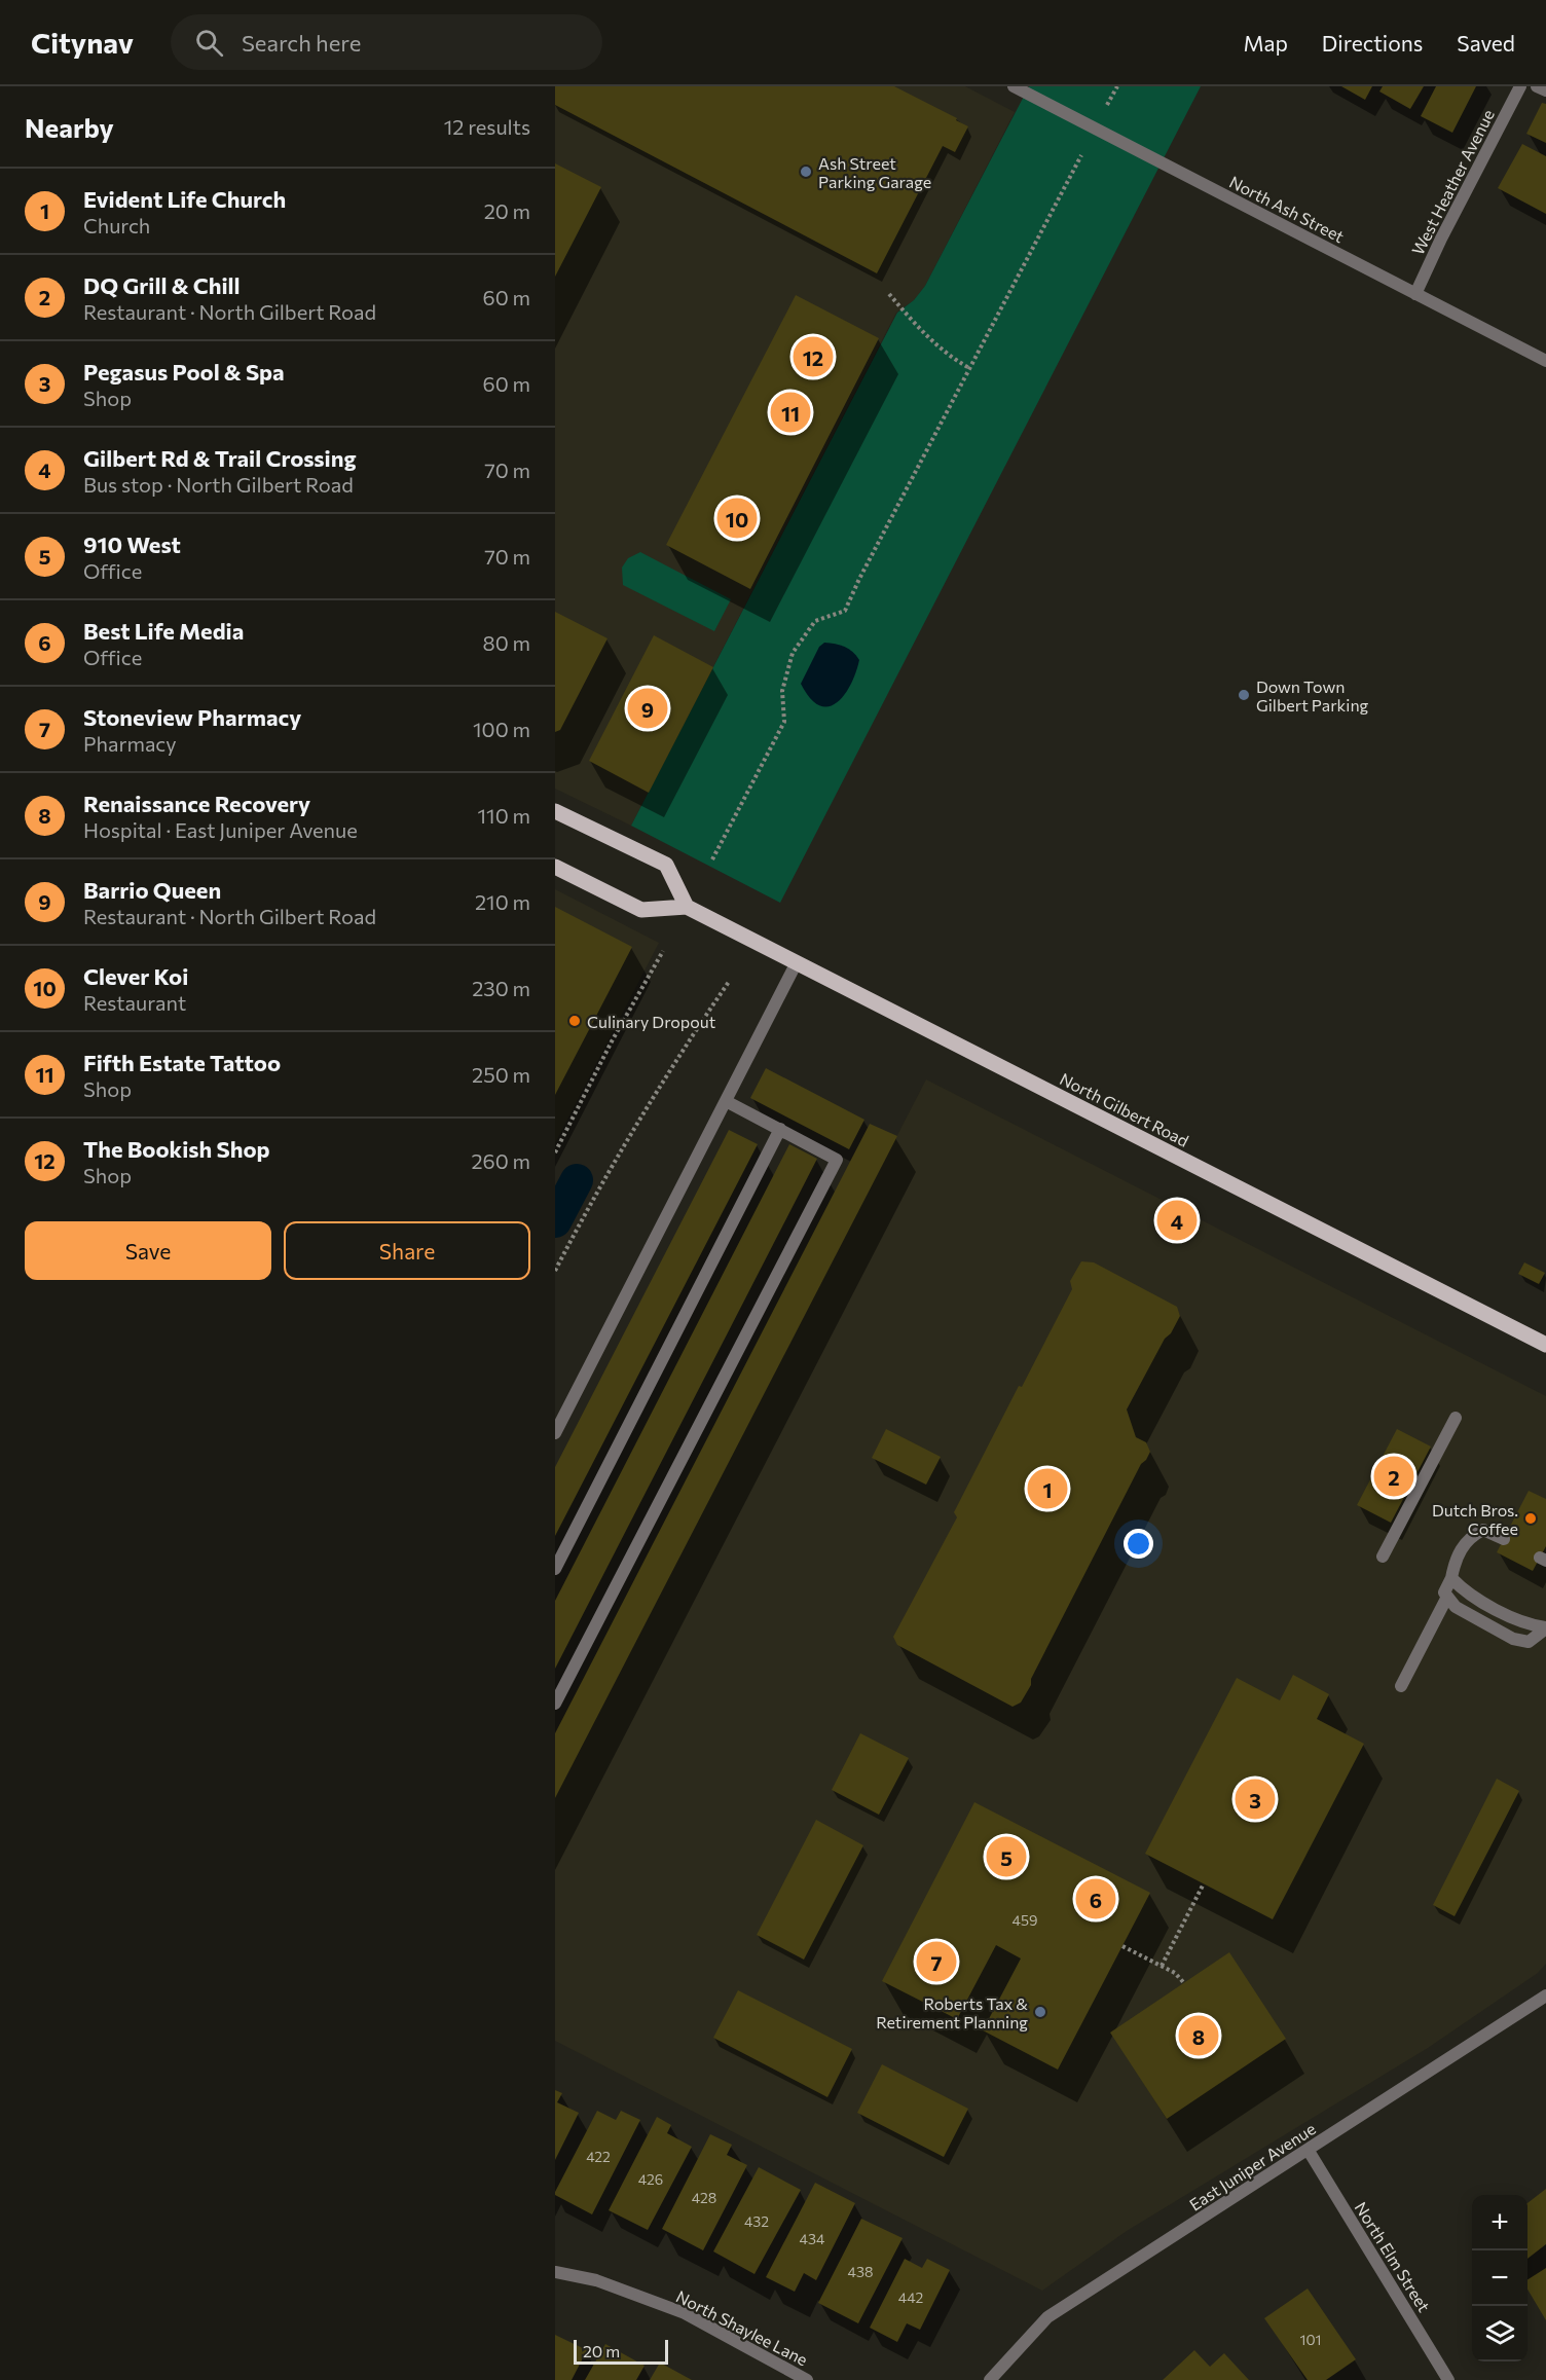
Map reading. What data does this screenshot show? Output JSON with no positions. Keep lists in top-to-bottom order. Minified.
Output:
{"streets":{"main road":["North Gilbert Road"],"street":["West Heather Avenue","North Ash Street","East Juniper Avenue","North Elm Street","North Shaylee Lane"]},"crossings":[["West Heather Avenue","North Ash Street"],["East Juniper Avenue","North Elm Street"]],"places":["Ash Street Parking Garage","Down Town Gilbert Parking","Culinary Dropout","Dutch Bros. Coffee","Roberts Tax & Retirement Planning"],"house_numbers":["459","422","426","428","432","434","438","442","101"],"scale_bar":"20 m","page":{"header":"Citynav","search":"Search here","nav":["Map","Directions","Saved"],"heading":["Nearby","12 results"],"list":[{"mark":"1","name":"Evident Life Church","note":"Church","value":"20 m"},{"mark":"2","name":"DQ Grill & Chill","note":"Restaurant · North Gilbert Road","value":"60 m"},{"mark":"3","name":"Pegasus Pool & Spa","note":"Shop","value":"60 m"},{"mark":"4","name":"Gilbert Rd & Trail Crossing","note":"Bus stop · North Gilbert Road","value":"70 m"},{"mark":"5","name":"910 West","note":"Office","value":"70 m"},{"mark":"6","name":"Best Life Media","note":"Office","value":"80 m"},{"mark":"7","name":"Stoneview Pharmacy","note":"Pharmacy","value":"100 m"},{"mark":"8","name":"Renaissance Recovery","note":"Hospital · East Juniper Avenue","value":"110 m"},{"mark":"9","name":"Barrio Queen","note":"Restaurant · North Gilbert Road","value":"210 m"},{"mark":"10","name":"Clever Koi","note":"Restaurant","value":"230 m"},{"mark":"11","name":"Fifth Estate Tattoo","note":"Shop","value":"250 m"},{"mark":"12","name":"The Bookish Shop","note":"Shop","value":"260 m"}],"pins":["12","11","10","9","4","2","1","3","5","6","7","8"],"buttons":["Save","Share"],"map_buttons":["+","−"],"scale":"20 m"}}
